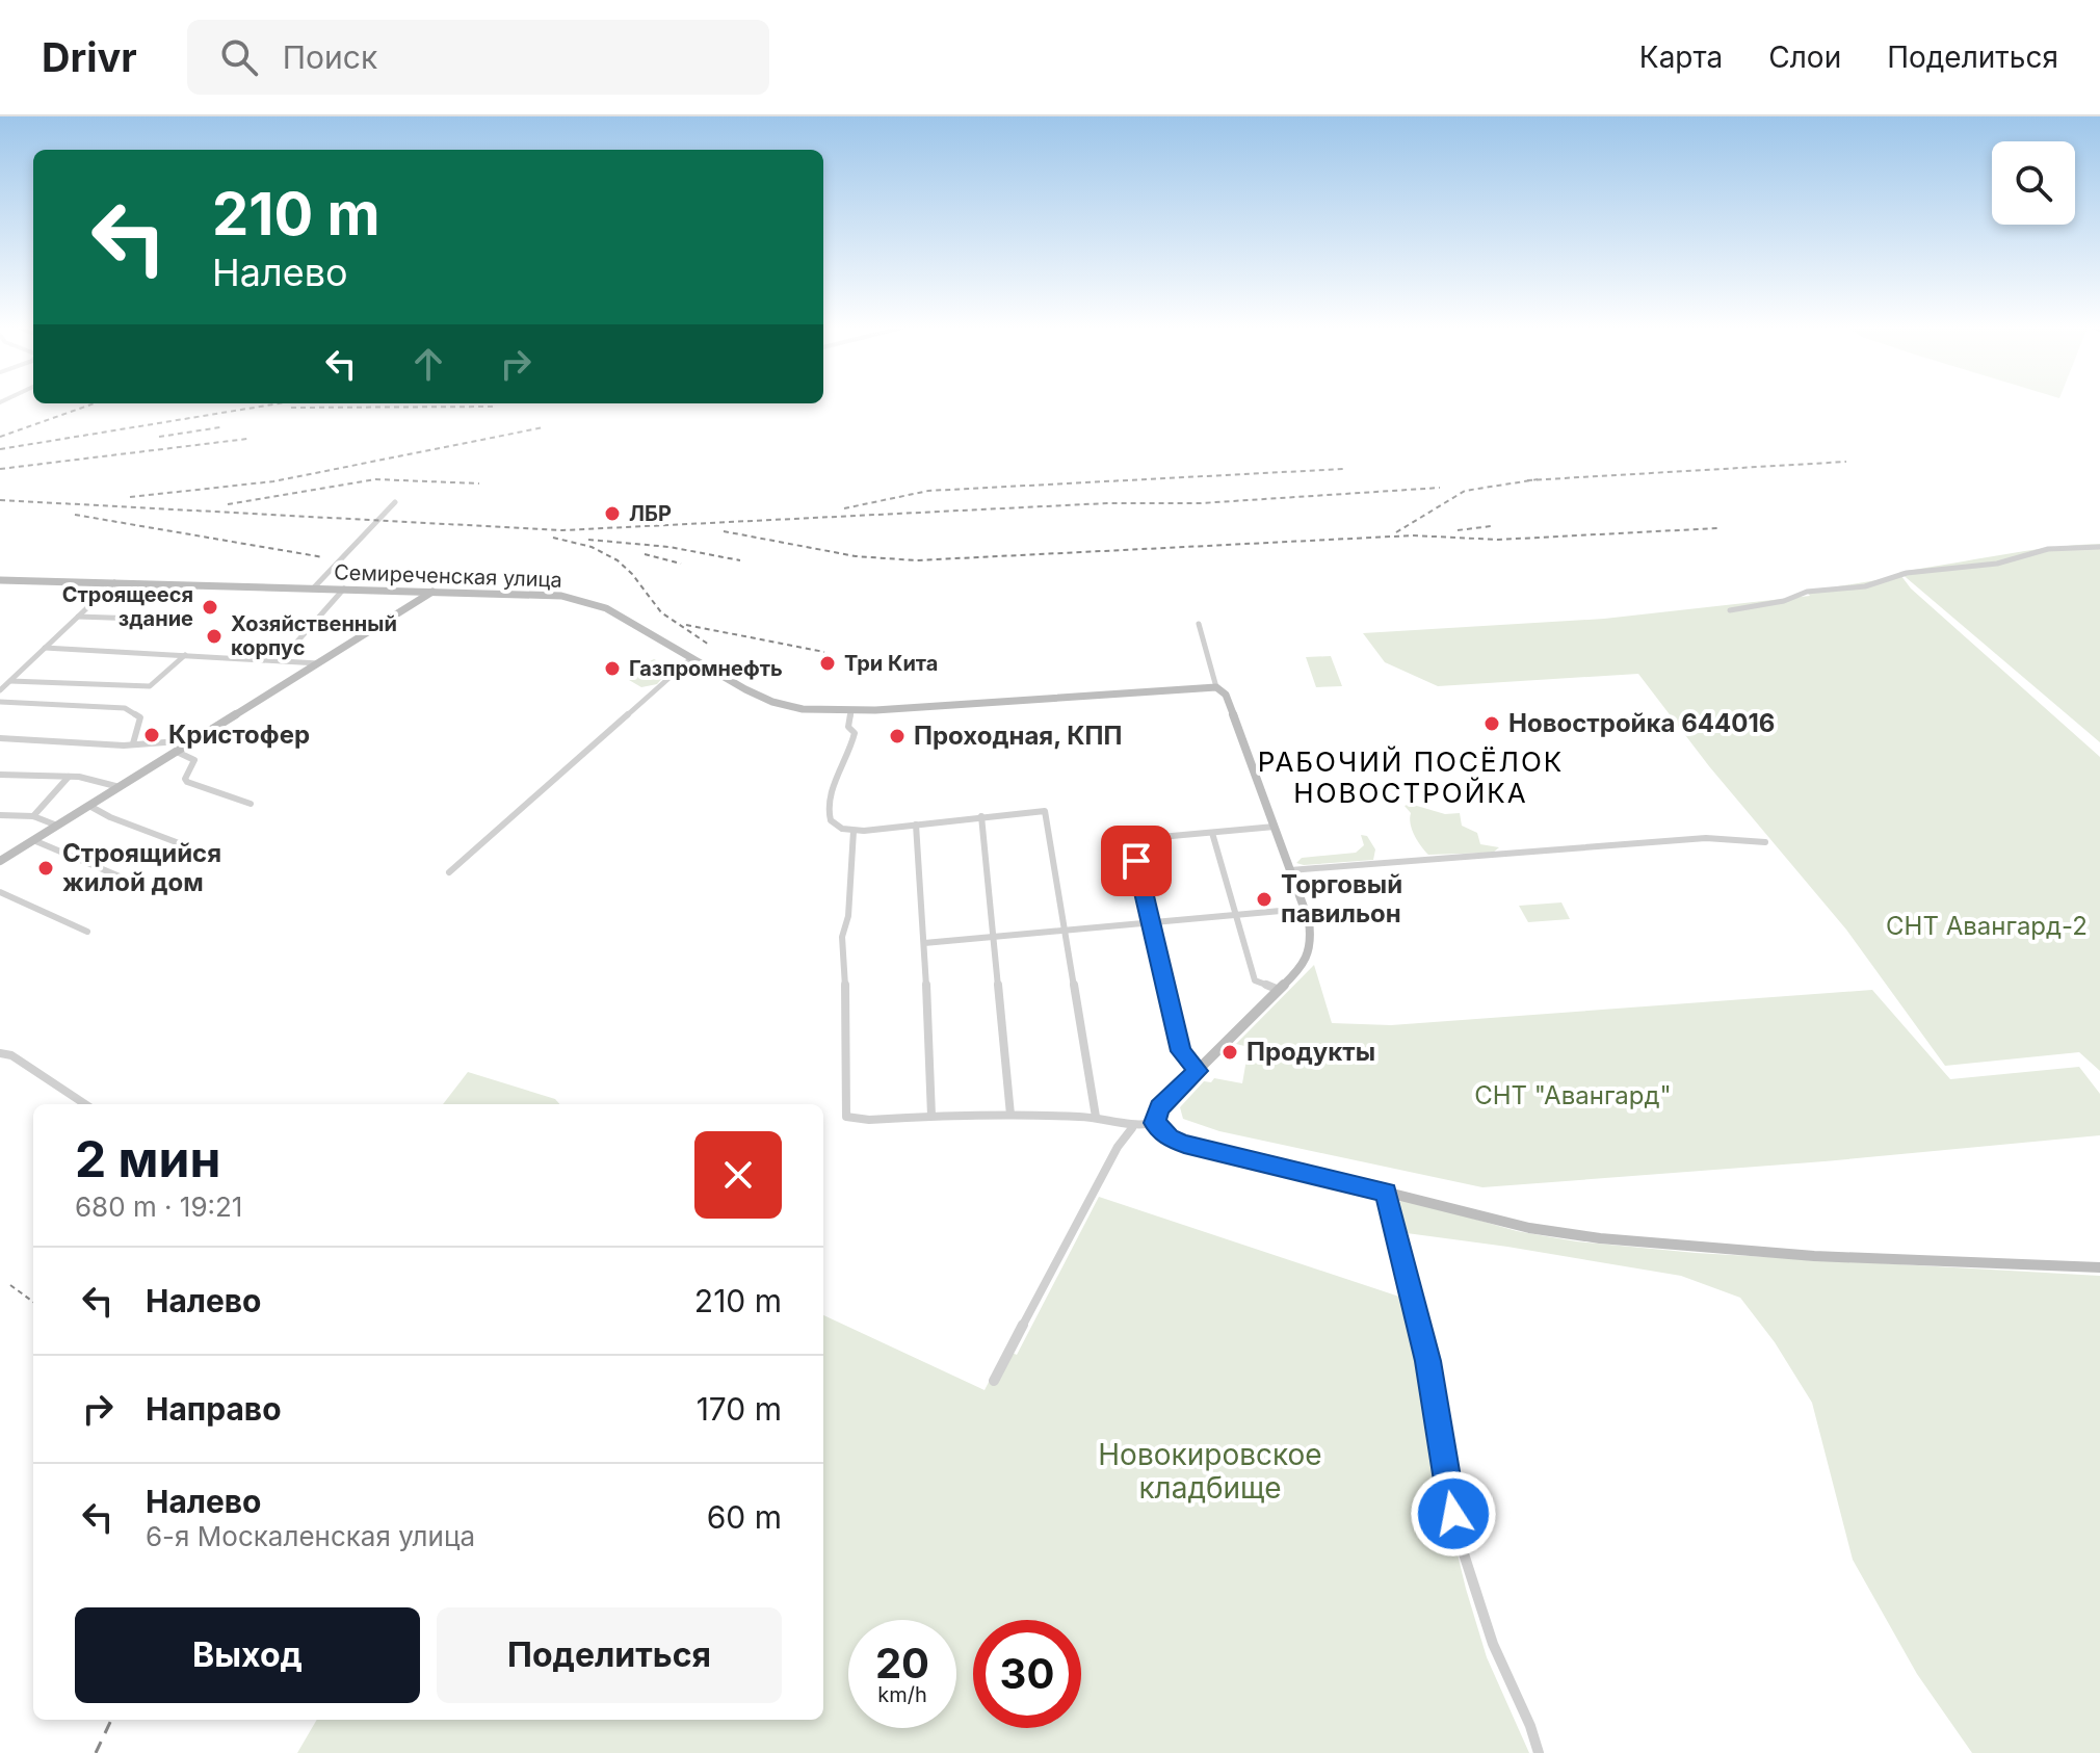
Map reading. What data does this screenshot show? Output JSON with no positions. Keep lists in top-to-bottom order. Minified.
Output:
{"streets":{"street":["Семиреченская улица"]},"districts":["РАБОЧИЙ ПОСЁЛОК НОВОСТРОЙКА"],"parks":["СНТ Авангард-2","СНТ \"Авангард\"","Новокировское кладбище"],"places":["ЛБР","Строящееся здание","Хозяйственный корпус","Три Кита","Газпромнефть","Новостройка 644016","Кристофер","Проходная, КПП","Строящийся жилой дом","Торговый павильон","Продукты"],"page":{"header":"Drivr","search":"Поиск","nav":["Карта","Слои","Поделиться"],"turn":["210 m","Налево"],"heading":["2 мин","680 m · 19:21"],"list":[{"name":"Налево","value":"210 m"},{"name":"Направо","value":"170 m"},{"name":"Налево","note":"6-я Москаленская улица","value":"60 m"}],"buttons":["Выход","Поделиться"],"speed":"20 km/h","limit":"30"}}
